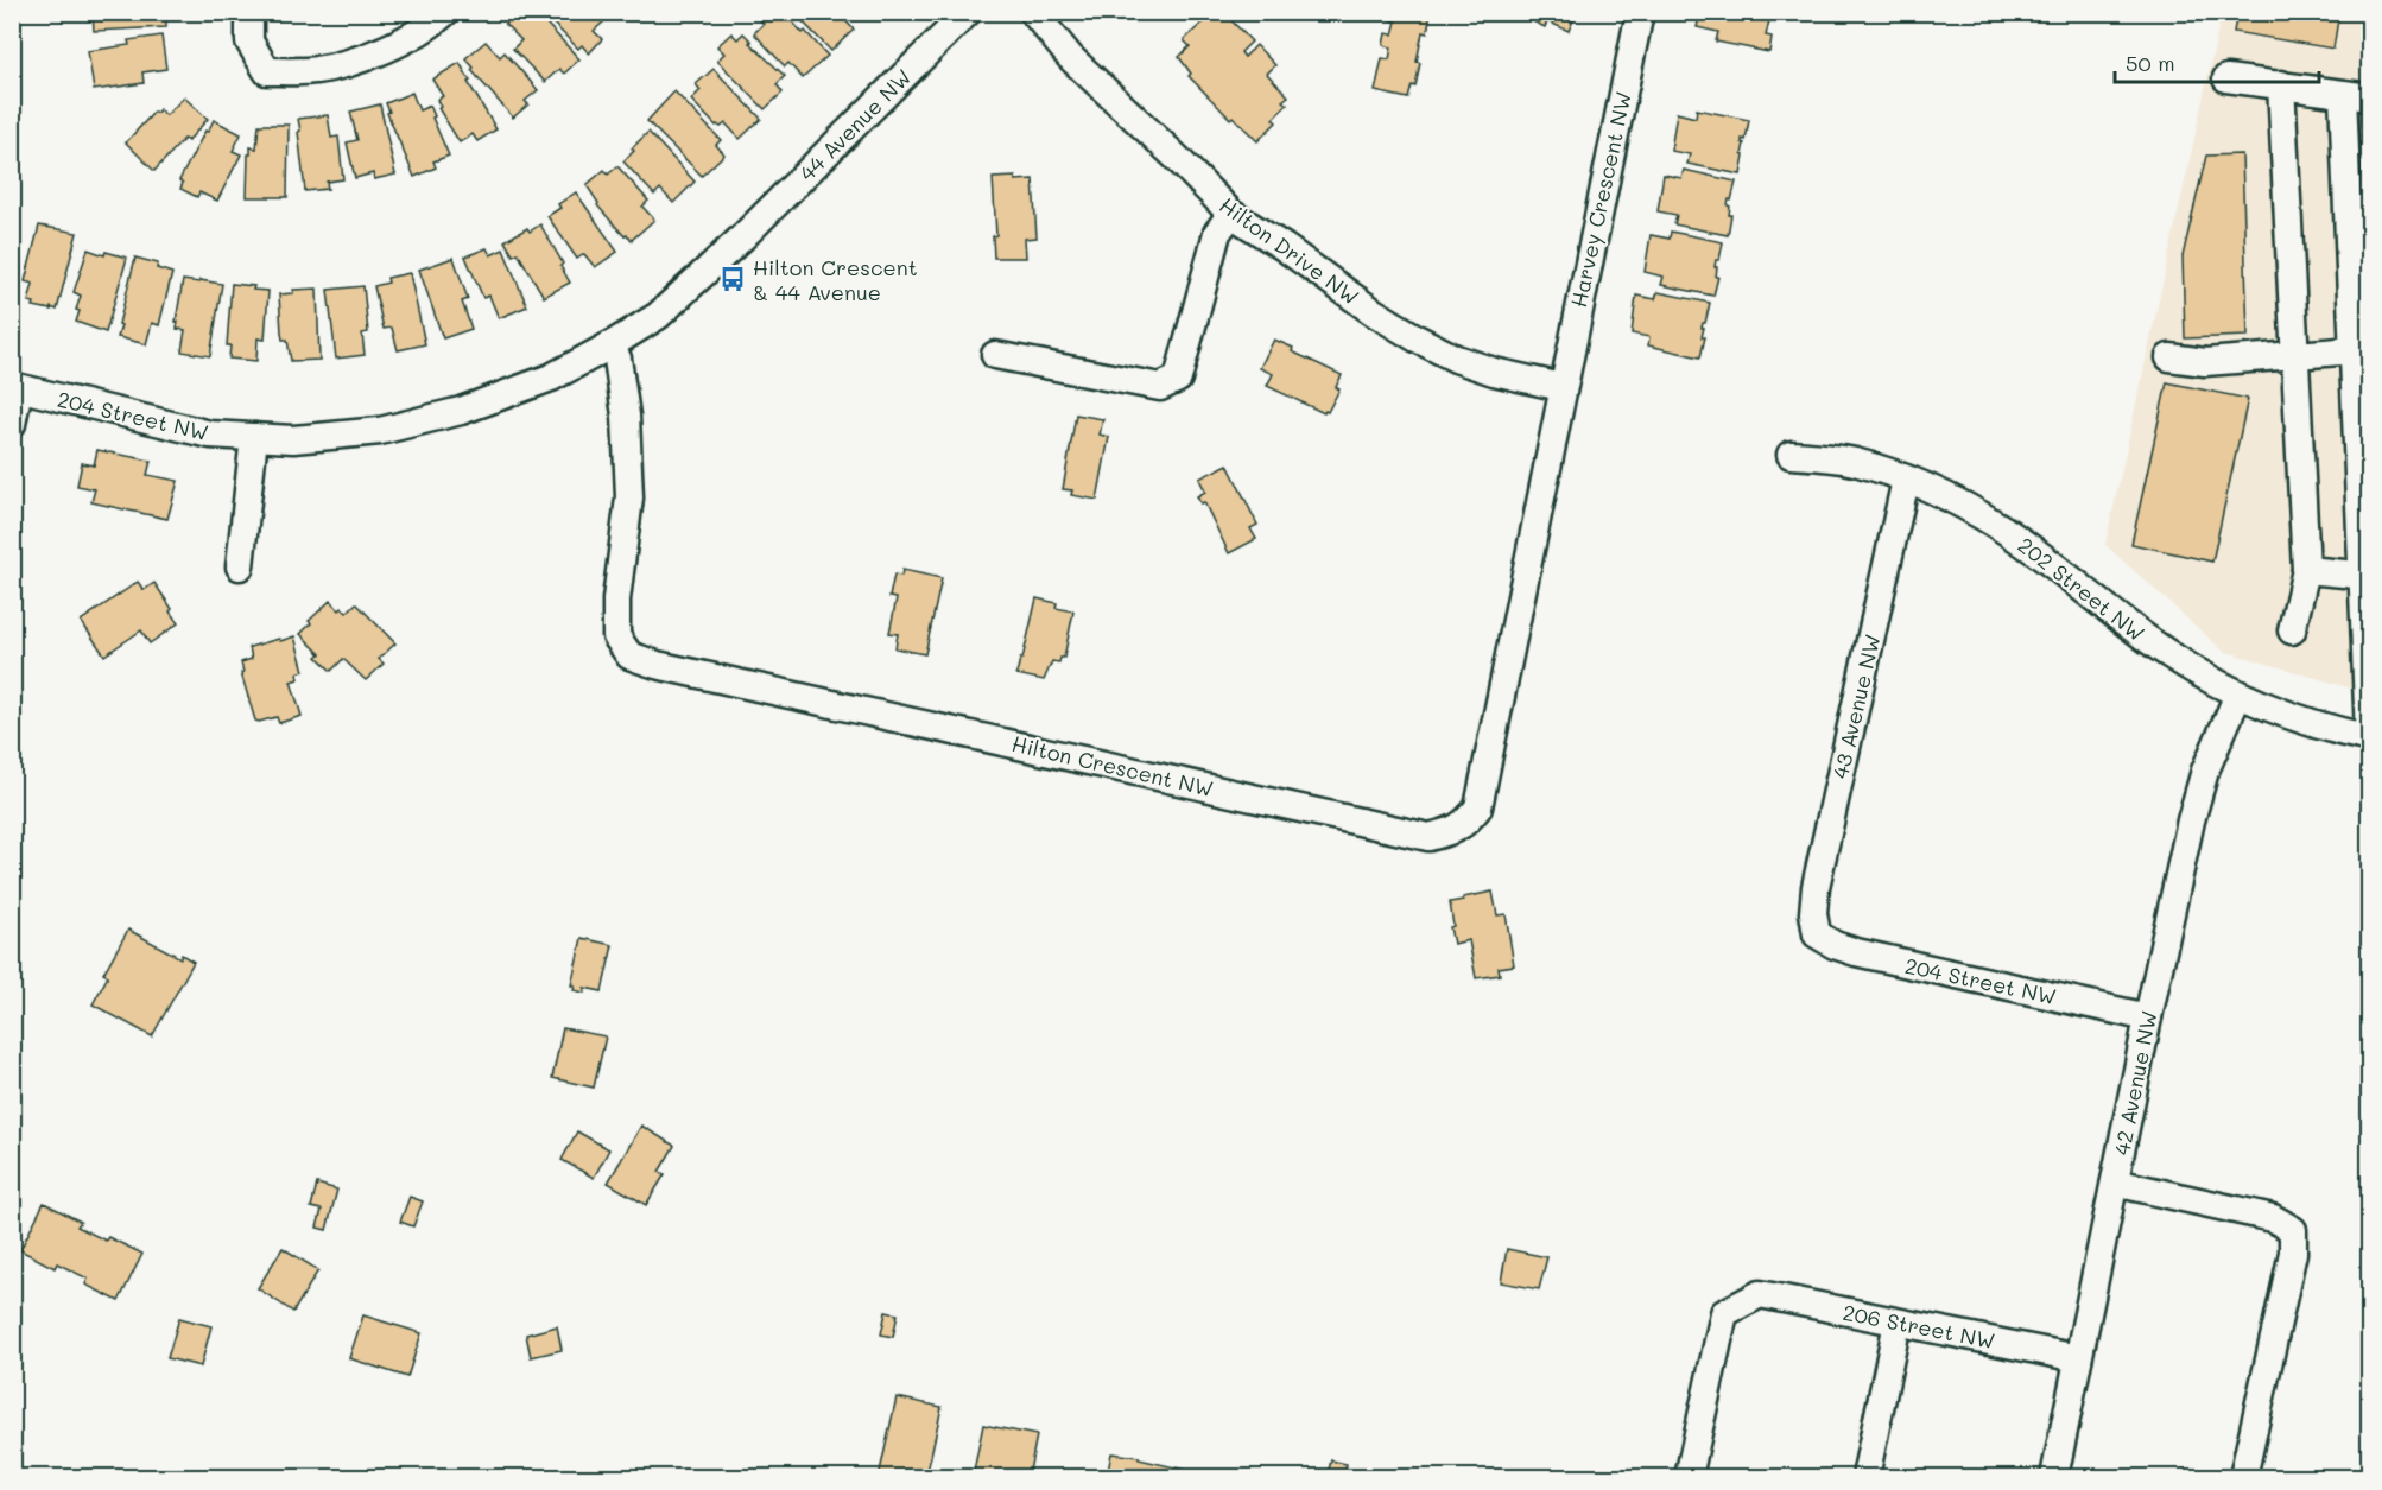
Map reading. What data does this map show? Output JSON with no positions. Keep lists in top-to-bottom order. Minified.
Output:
{"streets":{"street":["44 Avenue NW","Harvey Crescent NW","Hilton Drive NW","204 Street NW","202 Street NW","43 Avenue NW","Hilton Crescent NW","42 Avenue NW","206 Street NW"]},"crossings":[["44 Avenue NW","204 Street NW"],["Harvey Crescent NW","Hilton Drive NW"],["Harvey Crescent NW","Hilton Crescent NW"],["Hilton Drive NW","Hilton Crescent NW"],["204 Street NW","43 Avenue NW"],["204 Street NW","Hilton Crescent NW"],["204 Street NW","42 Avenue NW"],["202 Street NW","43 Avenue NW"],["202 Street NW","42 Avenue NW"],["42 Avenue NW","206 Street NW"]],"places":{"bus stop":["Hilton Crescent & 44 Avenue"]},"scale_bar":"50 m"}
